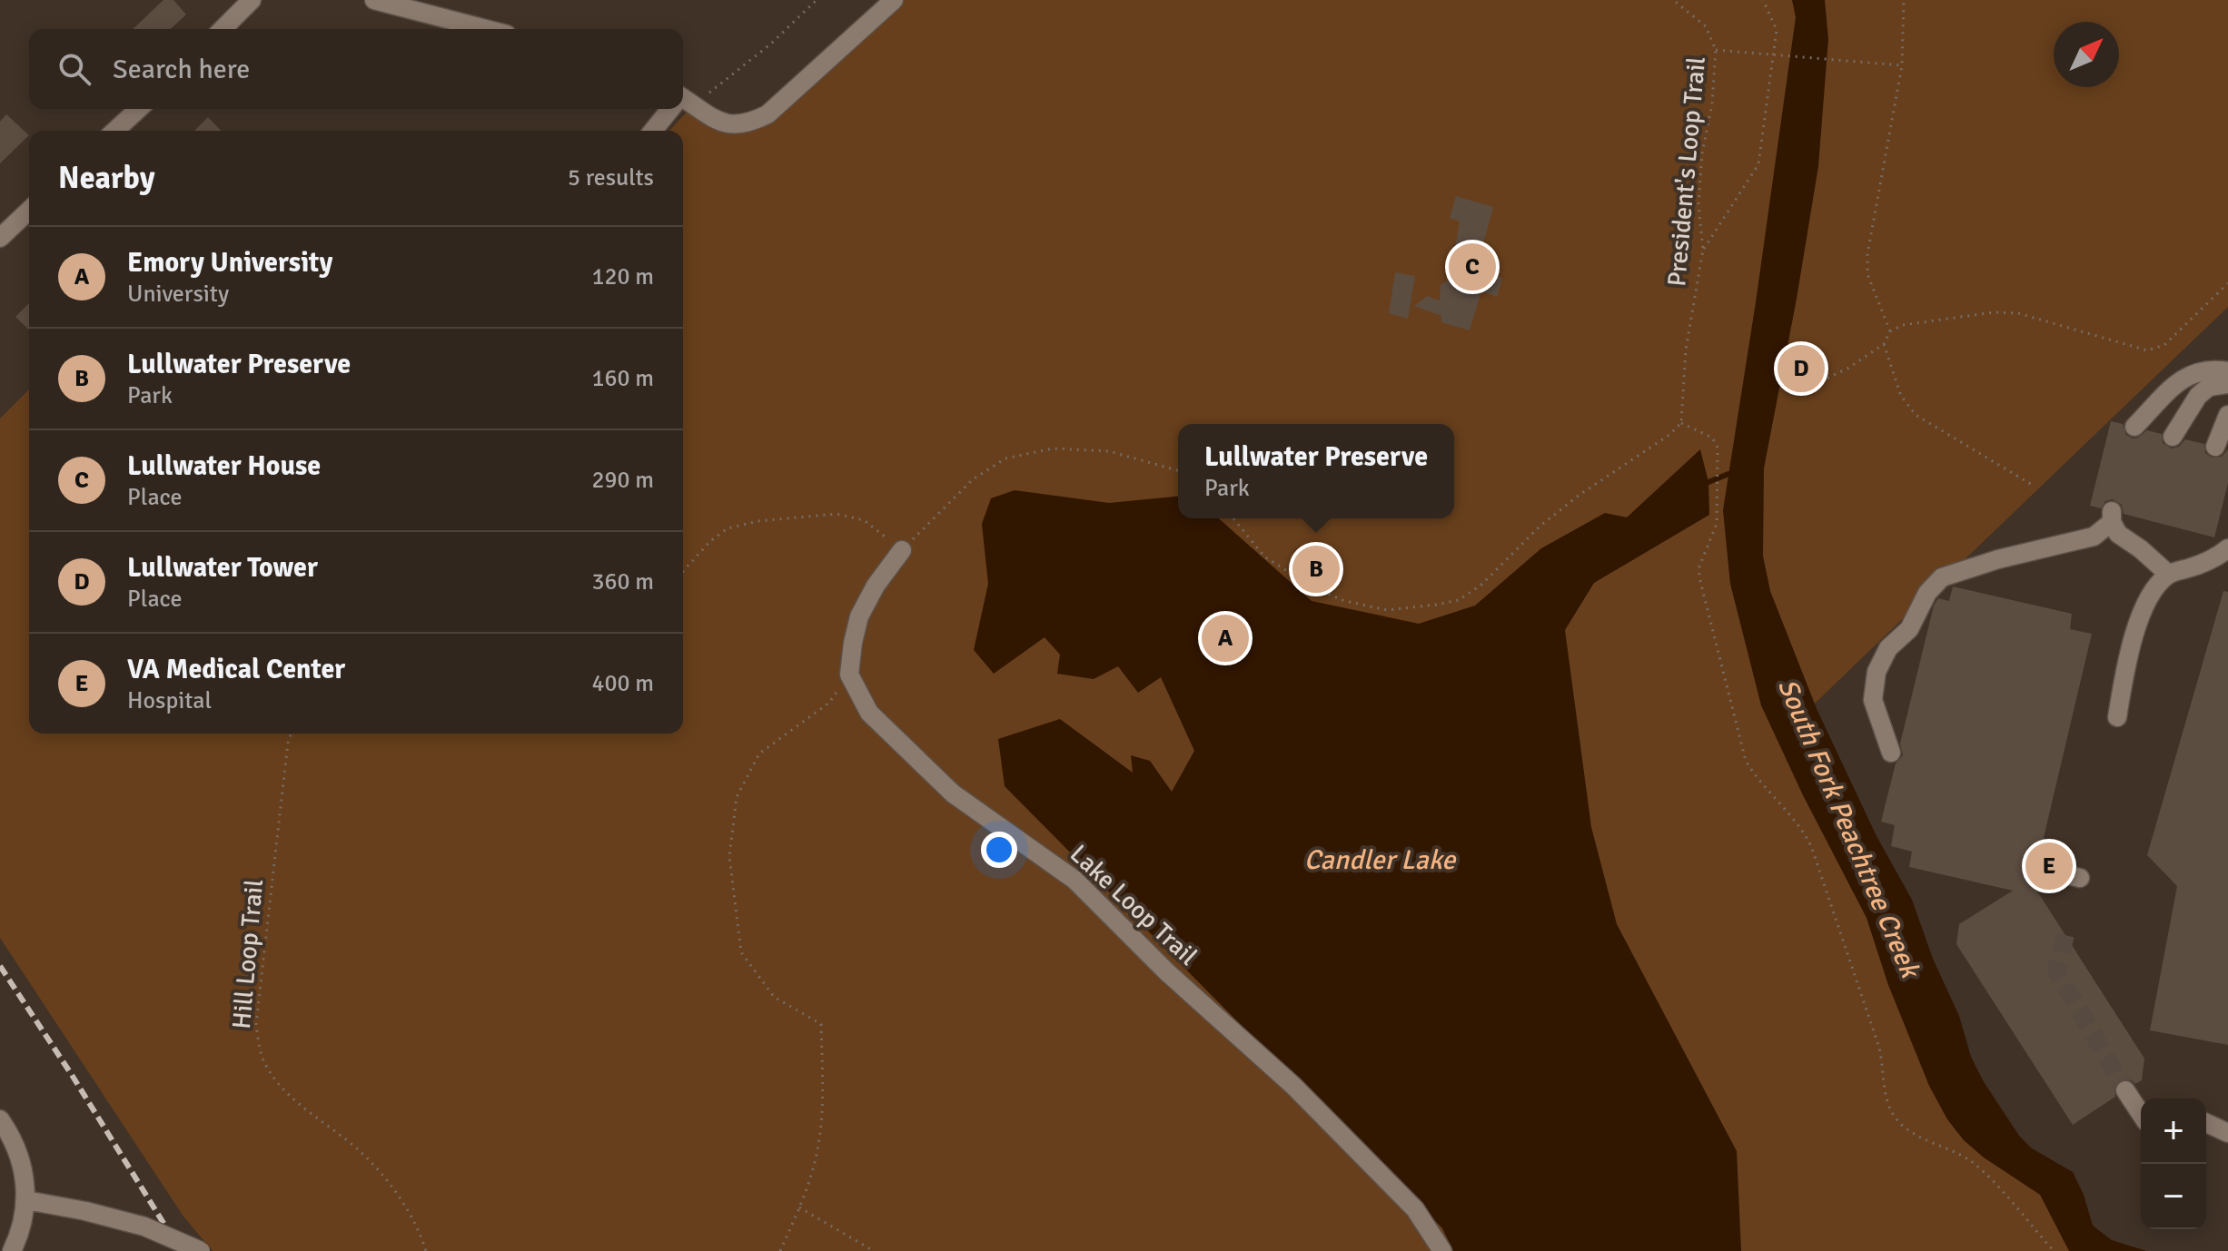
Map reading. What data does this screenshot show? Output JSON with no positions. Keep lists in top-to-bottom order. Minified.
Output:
{"streets":{"street":["Lake Loop Trail"],"path":["President's Loop Trail","Hill Loop Trail"]},"water":["South Fork Peachtree Creek","Candler Lake"],"north":"top right","page":{"search":"Search here","heading":["Nearby","5 results"],"list":[{"mark":"A","name":"Emory University","note":"University","value":"120 m"},{"mark":"B","name":"Lullwater Preserve","note":"Park","value":"160 m"},{"mark":"C","name":"Lullwater House","note":"Place","value":"290 m"},{"mark":"D","name":"Lullwater Tower","note":"Place","value":"360 m"},{"mark":"E","name":"VA Medical Center","note":"Hospital","value":"400 m"}],"pins":["C","D","B","A","E"],"popup":["Lullwater Preserve","Park"],"map_buttons":["+","−"]}}
